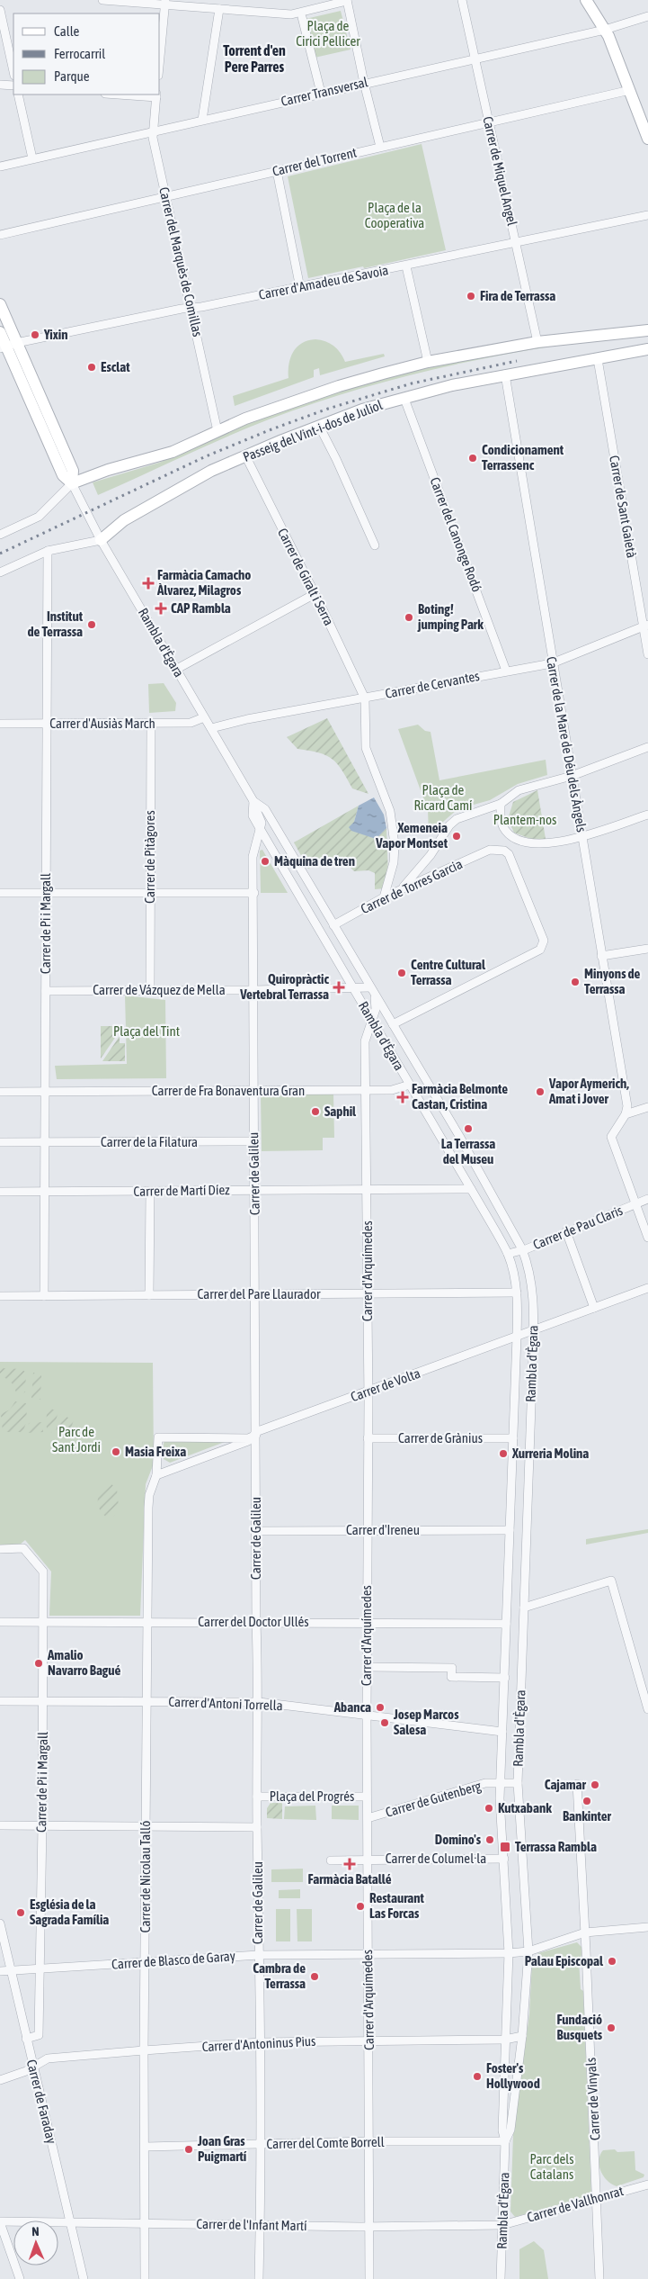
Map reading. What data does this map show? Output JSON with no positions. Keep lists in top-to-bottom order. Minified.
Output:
{"streets":{"street":["Carrer Transversal","Carrer del Torrent","Carrer de Miquel Angel","Carrer del Marquès de Comillas","Carrer d'Amadeu de Savoia","Passeig del Vint-i-dos de Juliol","Carrer de Sant Gaietà","Carrer del Canonge Rodó","Carrer de Giralt i Serra","Rambla d'Ègara","Carrer de Cervantes","Carrer d'Ausiàs March","Carrer de la Mare de Déu dels Àngels","Carrer de Pitàgores","Carrer de Torres Garcia","Carrer de Pi i Margall","Carrer de Vázquez de Mella","Carrer de Fra Bonaventura Gran","Carrer de la Filatura","Carrer de Galileu","Carrer de Martí Díez","Carrer de Pau Claris","Carrer d'Arquímedes","Carrer del Pare Llaurador","Carrer de Volta","Carrer de Grànius","Carrer d'Ireneu","Carrer del Doctor Ullés","Carrer d'Antoni Torrella","Plaça del Progrés","Carrer de Gutenberg","Carrer de Columel·la","Carrer de Nicolau Talló","Carrer de Blasco de Garay","Carrer d'Antoninus Pius","Carrer de Vinyals","Carrer de Faraday","Carrer del Comte Borrell","Carrer de Vallhonrat","Carrer de l'Infant Martí"]},"crossings":[["Carrer Transversal","Carrer de Miquel Angel"],["Carrer Transversal","Carrer del Marquès de Comillas"],["Carrer del Torrent","Carrer de Miquel Angel"],["Carrer del Torrent","Carrer del Marquès de Comillas"],["Carrer de Miquel Angel","Carrer d'Amadeu de Savoia"],["Carrer del Marquès de Comillas","Carrer d'Amadeu de Savoia"],["Passeig del Vint-i-dos de Juliol","Carrer de Sant Gaietà"],["Passeig del Vint-i-dos de Juliol","Carrer del Canonge Rodó"],["Passeig del Vint-i-dos de Juliol","Carrer de Giralt i Serra"],["Passeig del Vint-i-dos de Juliol","Rambla d'Ègara"],["Passeig del Vint-i-dos de Juliol","Carrer de la Mare de Déu dels Àngels"],["Passeig del Vint-i-dos de Juliol","Carrer de Pi i Margall"],["Carrer de Sant Gaietà","Carrer de Cervantes"],["Carrer del Canonge Rodó","Carrer de Cervantes"],["Carrer de Giralt i Serra","Carrer de Cervantes"],["Rambla d'Ègara","Carrer de Cervantes"],["Rambla d'Ègara","Carrer d'Ausiàs March"],["Rambla d'Ègara","Carrer de Torres Garcia"],["Rambla d'Ègara","Carrer de Vázquez de Mella"],["Rambla d'Ègara","Carrer de Fra Bonaventura Gran"],["Rambla d'Ègara","Carrer de Galileu"],["Rambla d'Ègara","Carrer de Martí Díez"],["Rambla d'Ègara","Carrer de Pau Claris"],["Rambla d'Ègara","Carrer d'Arquímedes"],["Rambla d'Ègara","Carrer del Pare Llaurador"],["Rambla d'Ègara","Carrer de Volta"],["Rambla d'Ègara","Carrer de Grànius"],["Rambla d'Ègara","Carrer d'Ireneu"],["Rambla d'Ègara","Carrer del Doctor Ullés"],["Rambla d'Ègara","Carrer d'Antoni Torrella"],["Rambla d'Ègara","Carrer de Gutenberg"],["Rambla d'Ègara","Carrer de Columel·la"],["Rambla d'Ègara","Carrer de Blasco de Garay"],["Rambla d'Ègara","Carrer d'Antoninus Pius"],["Rambla d'Ègara","Carrer del Comte Borrell"],["Rambla d'Ègara","Carrer de Vallhonrat"],["Rambla d'Ègara","Carrer de l'Infant Martí"],["Carrer de Cervantes","Carrer de la Mare de Déu dels Àngels"],["Carrer d'Ausiàs March","Carrer de Pitàgores"],["Carrer d'Ausiàs March","Carrer de Pi i Margall"],["Carrer de Pitàgores","Carrer de Vázquez de Mella"],["Carrer de Pi i Margall","Carrer de Vázquez de Mella"],["Carrer de Pi i Margall","Carrer de Fra Bonaventura Gran"],["Carrer de Pi i Margall","Carrer de la Filatura"],["Carrer de Pi i Margall","Carrer de Martí Díez"],["Carrer de Pi i Margall","Carrer del Pare Llaurador"],["Carrer de Pi i Margall","Carrer del Doctor Ullés"],["Carrer de Pi i Margall","Carrer d'Antoni Torrella"],["Carrer de Pi i Margall","Carrer de Blasco de Garay"],["Carrer de Pi i Margall","Carrer de Faraday"],["Carrer de Vázquez de Mella","Carrer de Galileu"],["Carrer de Fra Bonaventura Gran","Carrer de Galileu"],["Carrer de Fra Bonaventura Gran","Carrer d'Arquímedes"],["Carrer de la Filatura","Carrer de Galileu"],["Carrer de Galileu","Carrer de Martí Díez"],["Carrer de Galileu","Carrer del Pare Llaurador"],["Carrer de Galileu","Carrer de Volta"],["Carrer de Galileu","Carrer d'Ireneu"],["Carrer de Galileu","Carrer del Doctor Ullés"],["Carrer de Galileu","Carrer d'Antoni Torrella"],["Carrer de Galileu","Plaça del Progrés"],["Carrer de Galileu","Carrer de Nicolau Talló"],["Carrer de Galileu","Carrer de Blasco de Garay"],["Carrer de Galileu","Carrer d'Antoninus Pius"],["Carrer de Galileu","Carrer del Comte Borrell"],["Carrer de Galileu","Carrer de l'Infant Martí"],["Carrer de Martí Díez","Carrer d'Arquímedes"],["Carrer d'Arquímedes","Carrer del Pare Llaurador"],["Carrer d'Arquímedes","Carrer de Volta"],["Carrer d'Arquímedes","Carrer de Grànius"],["Carrer d'Arquímedes","Carrer d'Ireneu"],["Carrer d'Arquímedes","Carrer del Doctor Ullés"],["Carrer d'Arquímedes","Carrer d'Antoni Torrella"],["Carrer d'Arquímedes","Plaça del Progrés"],["Carrer d'Arquímedes","Carrer de Gutenberg"],["Carrer d'Arquímedes","Carrer de Columel·la"],["Carrer d'Arquímedes","Carrer de Blasco de Garay"],["Carrer d'Arquímedes","Carrer d'Antoninus Pius"],["Carrer d'Arquímedes","Carrer del Comte Borrell"],["Carrer d'Arquímedes","Carrer de l'Infant Martí"],["Carrer de Volta","Carrer de Nicolau Talló"],["Carrer del Doctor Ullés","Carrer de Nicolau Talló"],["Carrer d'Antoni Torrella","Carrer de Nicolau Talló"],["Carrer de Nicolau Talló","Carrer de Blasco de Garay"],["Carrer de Nicolau Talló","Carrer d'Antoninus Pius"],["Carrer de Nicolau Talló","Carrer del Comte Borrell"],["Carrer de Nicolau Talló","Carrer de l'Infant Martí"],["Carrer de Blasco de Garay","Carrer de Vinyals"],["Carrer de Blasco de Garay","Carrer de Faraday"],["Carrer d'Antoninus Pius","Carrer de Faraday"],["Carrer de Vinyals","Carrer de Vallhonrat"],["Carrer de Faraday","Carrer de l'Infant Martí"],["Carrer de Vallhonrat","Carrer de l'Infant Martí"]],"districts":["Torrent d'en Pere Parres"],"parks":["Plaça de Cirici Pellicer","Plaça de la Cooperativa","Plaça de Ricard Camí","Plantem-nos","Plaça del Tint","Parc de Sant Jordi","Parc dels Catalans"],"places":{"other":["Fira de Terrassa","Yixin","Esclat","Condicionament Terrassenc","Boting! jumping Park","Institut de Terrassa","Xemeneia Vapor Montset","Màquina de tren","Centre Cultural Terrassa","Minyons de Terrassa","Vapor Aymerich, Amat i Jover","Saphil","La Terrassa del Museu","Masia Freixa","Xurreria Molina","Amalio Navarro Bagué","Abanca","Josep Marcos Salesa","Cajamar","Bankinter","Kutxabank","Domino's","Restaurant Las Forcas","Església de la Sagrada Família","Palau Episcopal","Cambra de Terrassa","Fundació Busquets","Foster's Hollywood","Joan Gras Puigmartí"],"health":["Farmàcia Camacho Àlvarez, Milagros","CAP Rambla","Quiropràctic Vertebral Terrassa","Farmàcia Belmonte Castan, Cristina","Farmàcia Batallé"],"transit":["Terrassa Rambla"]},"legend":["Calle","Ferrocarril","Parque"],"north":"top"}
